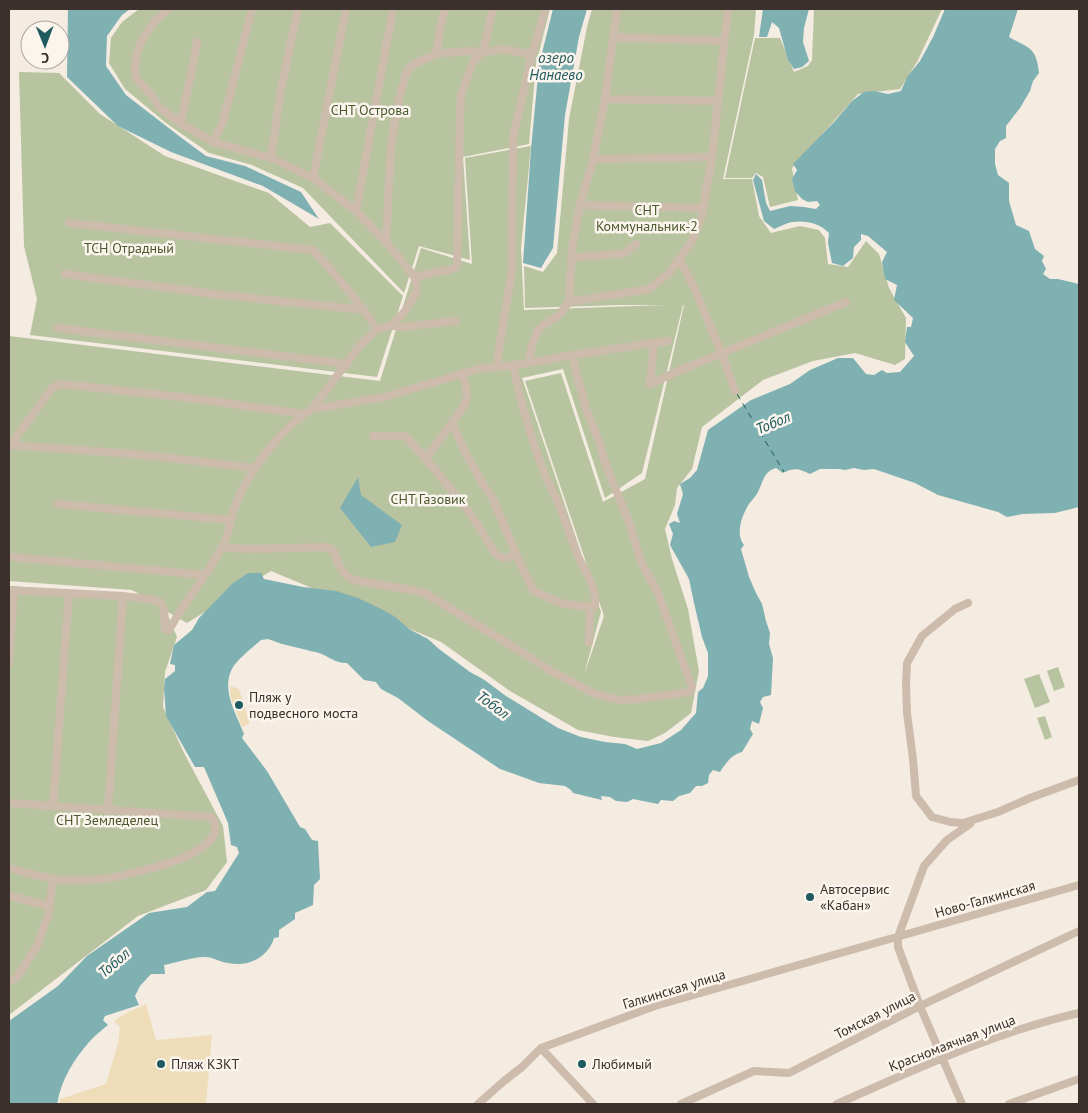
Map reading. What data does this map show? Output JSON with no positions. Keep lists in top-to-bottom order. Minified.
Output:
{"streets":{"street":["Ново-Галкинская","Галкинская улица","Томская улица","Красномаячная улица"]},"crossings":[["Ново-Галкинская","Галкинская улица"]],"water":["озеро Нанаево","Тобол"],"parks":["СНТ Острова","СНТ Коммунальник-2","ТСН Отрадный","СНТ Газовик","СНТ Земледелец"],"places":["Пляж у подвесного моста","Автосервис «Кабан»","Пляж КЗКТ","Любимый"],"north":"bottom"}
